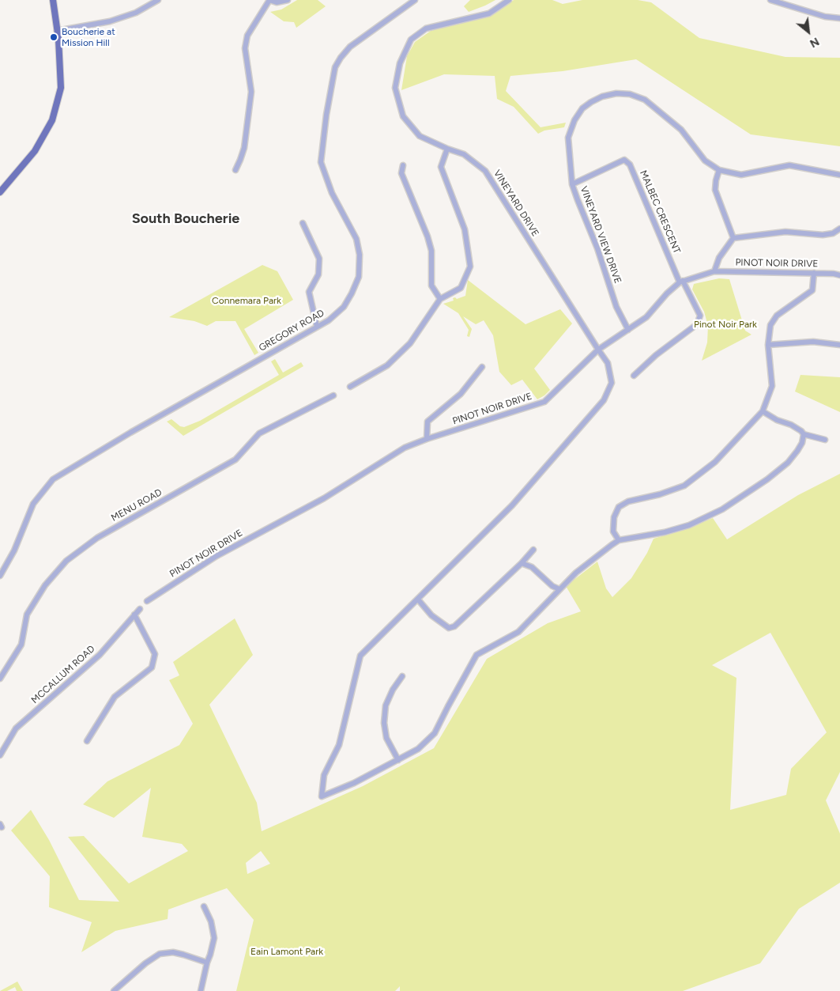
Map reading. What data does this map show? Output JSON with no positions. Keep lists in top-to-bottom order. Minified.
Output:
{"streets":{"street":["VINEYARD DRIVE","MALBEC CRESCENT","VINEYARD VIEW DRIVE","PINOT NOIR DRIVE","GREGORY ROAD","MENU ROAD","MCCALLUM ROAD"]},"crossings":[["VINEYARD DRIVE","PINOT NOIR DRIVE"],["MALBEC CRESCENT","VINEYARD VIEW DRIVE"],["MALBEC CRESCENT","PINOT NOIR DRIVE"],["VINEYARD VIEW DRIVE","PINOT NOIR DRIVE"]],"districts":["South Boucherie"],"parks":["Connemara Park","Pinot Noir Park","Eain Lamont Park"],"places":["Boucherie at Mission Hill"],"north":"bottom right"}
